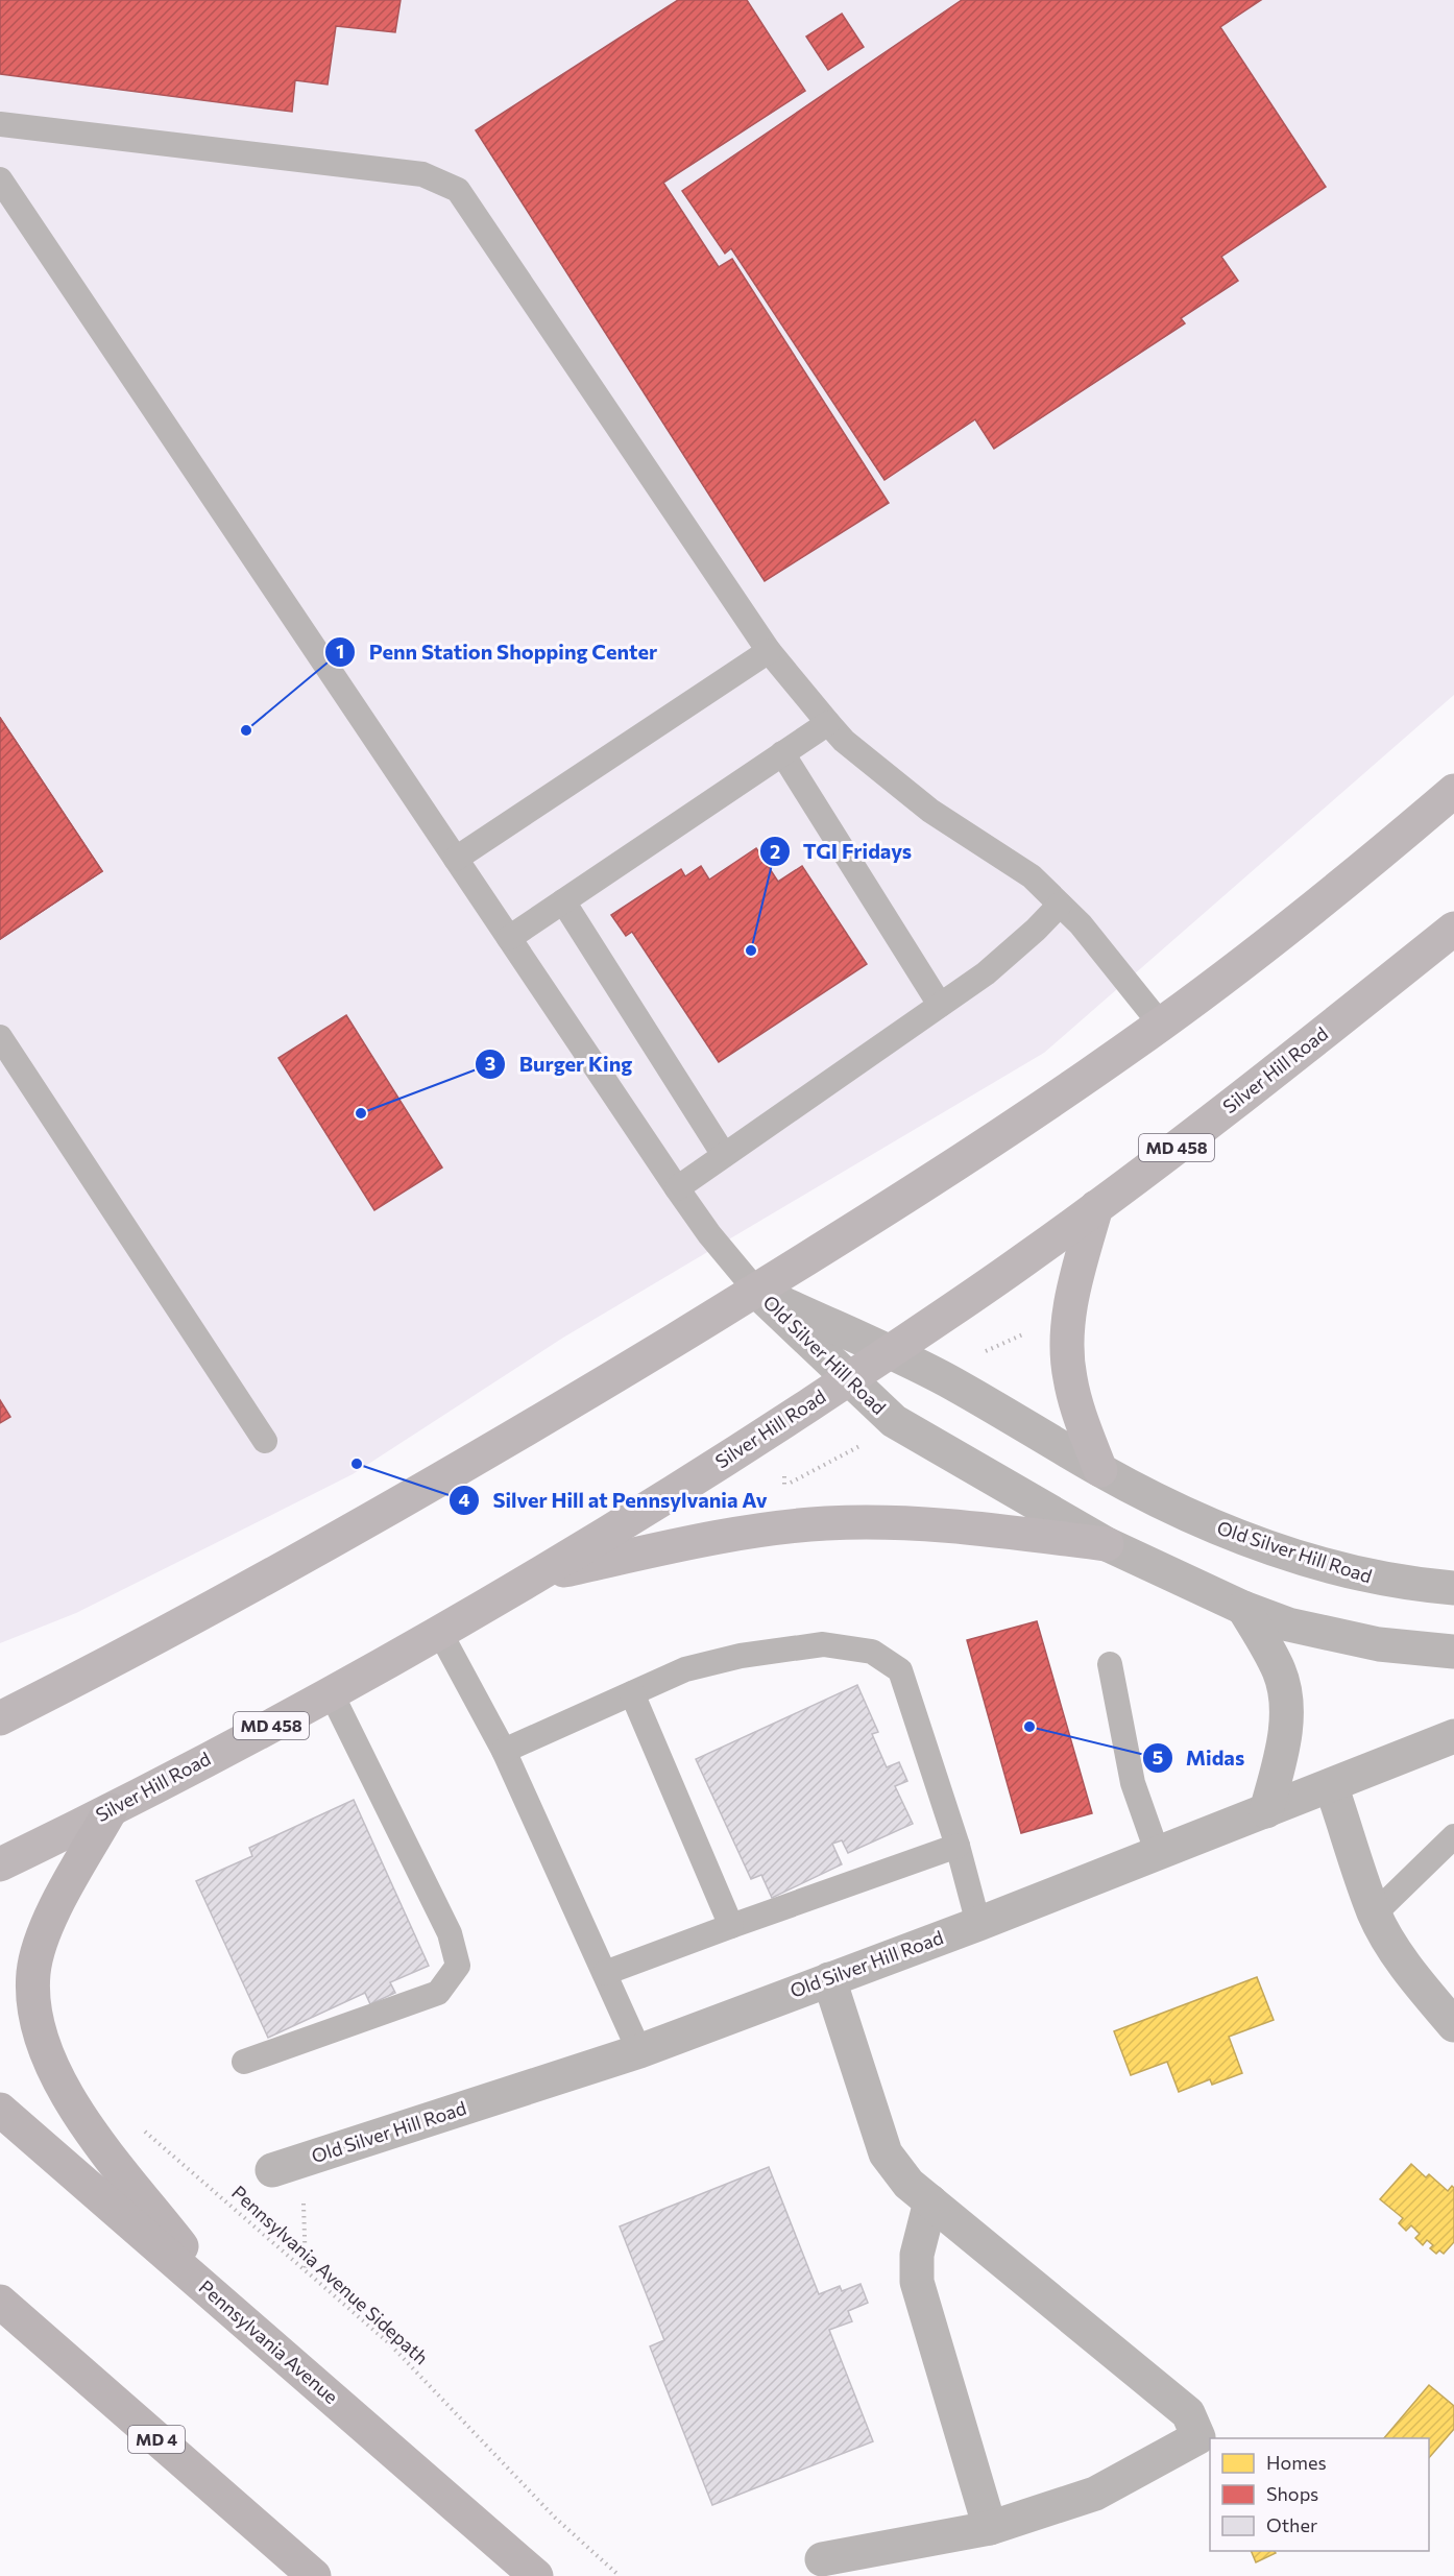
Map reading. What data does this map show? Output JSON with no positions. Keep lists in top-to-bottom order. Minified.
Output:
{"streets":{"highway":["Pennsylvania Avenue","MD 4"],"main road":["Silver Hill Road","MD 458"],"street":["Old Silver Hill Road"],"path":["Pennsylvania Avenue Sidepath"]},"crossings":[["Silver Hill Road","Old Silver Hill Road"]],"places":["Penn Station Shopping Center","TGI Fridays","Burger King","Silver Hill at Pennsylvania Av","Midas"],"legend":["Homes","Shops","Other"]}
